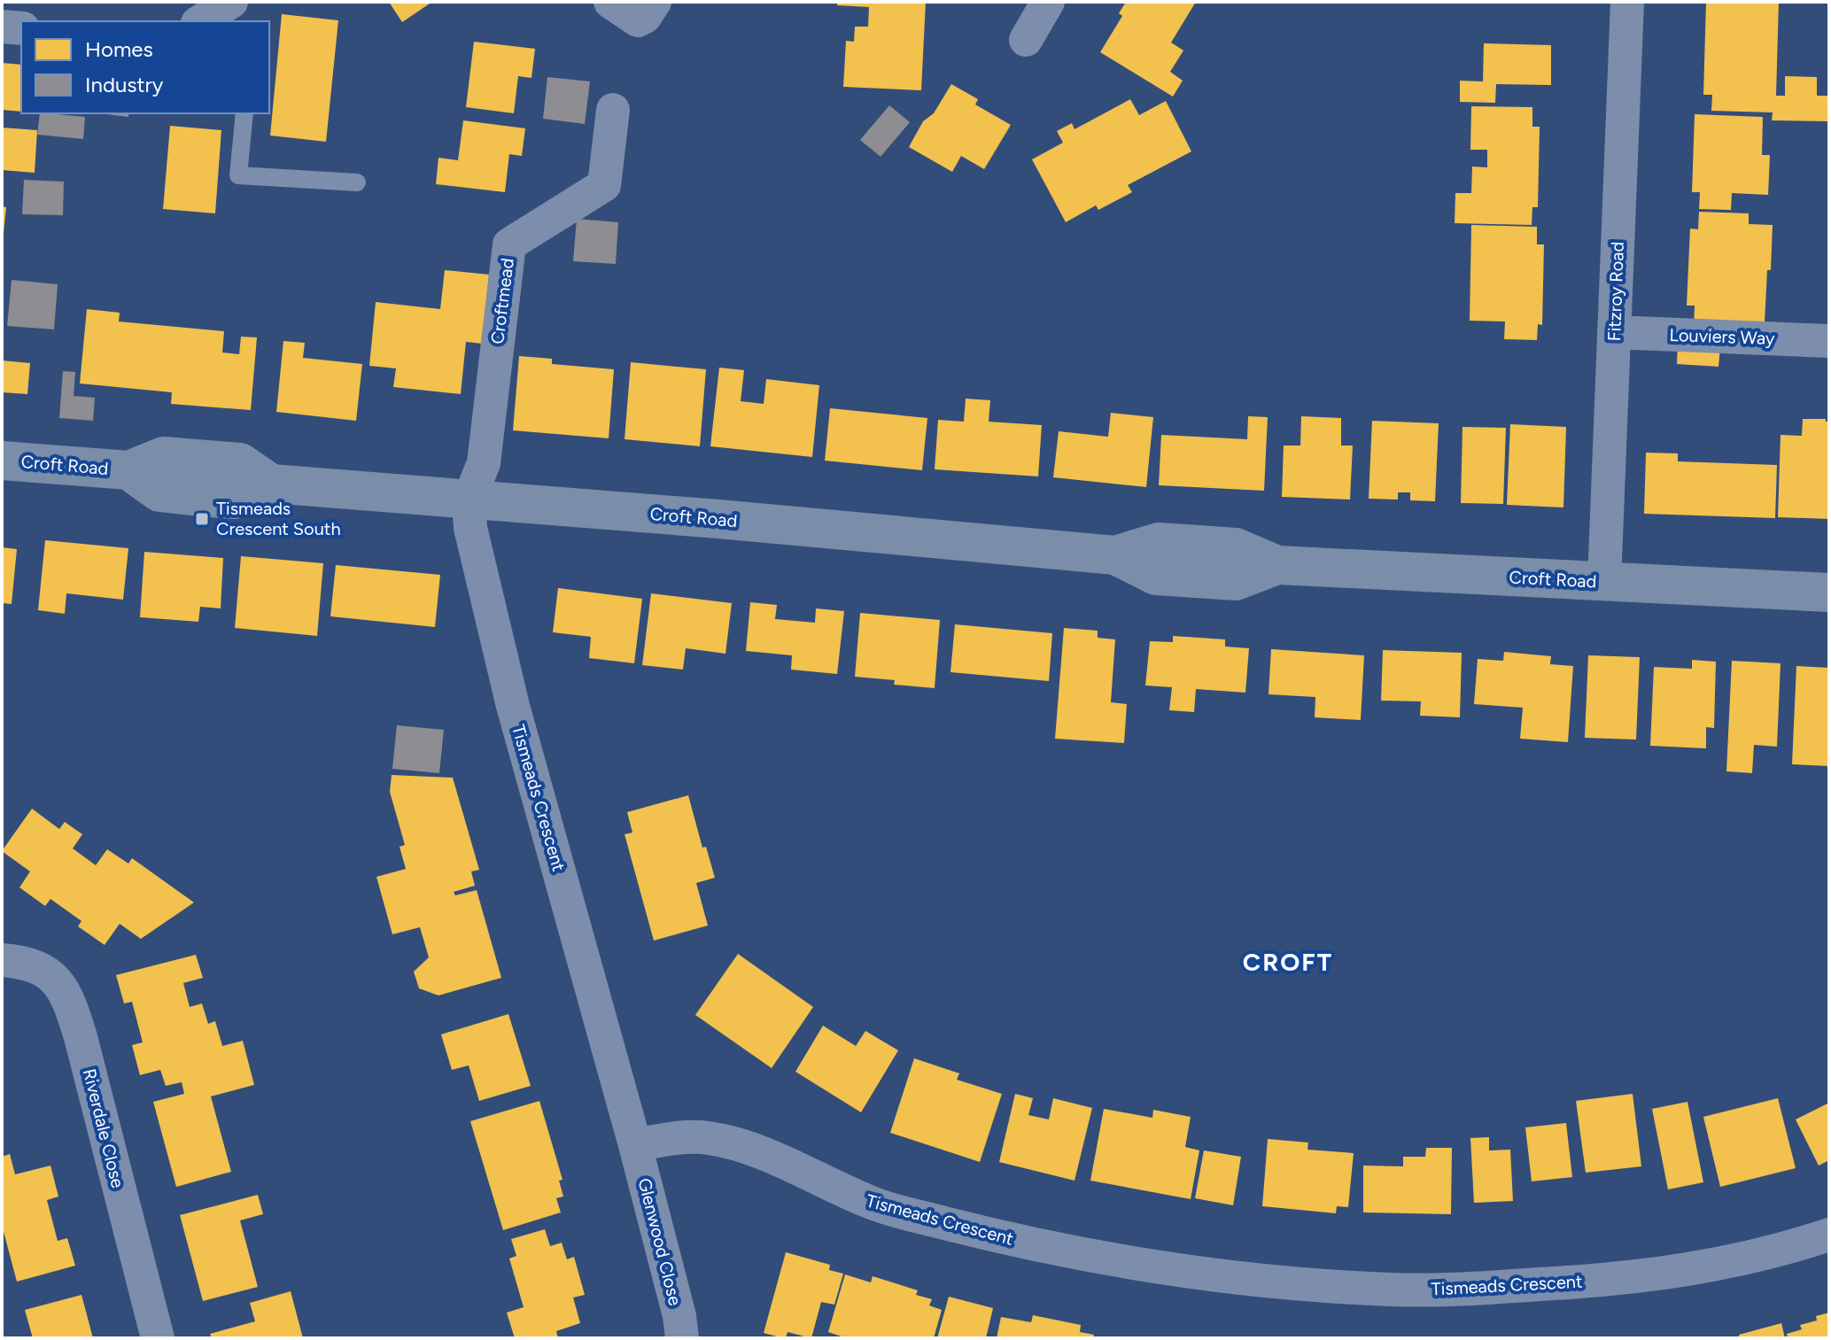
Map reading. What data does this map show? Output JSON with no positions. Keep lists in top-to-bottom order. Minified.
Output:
{"streets":{"main road":["Croft Road"],"street":["Fitzroy Road","Croftmead","Louviers Way","Tismeads Crescent","Riverdale Close","Glenwood Close"]},"crossings":[["Fitzroy Road","Louviers Way"],["Fitzroy Road","Croft Road"],["Croftmead","Croft Road"],["Croftmead","Tismeads Crescent"],["Croft Road","Tismeads Crescent"],["Tismeads Crescent","Glenwood Close"]],"districts":["CROFT"],"places":{"transit":["Tismeads Crescent South"]},"legend":["Homes","Industry"]}
